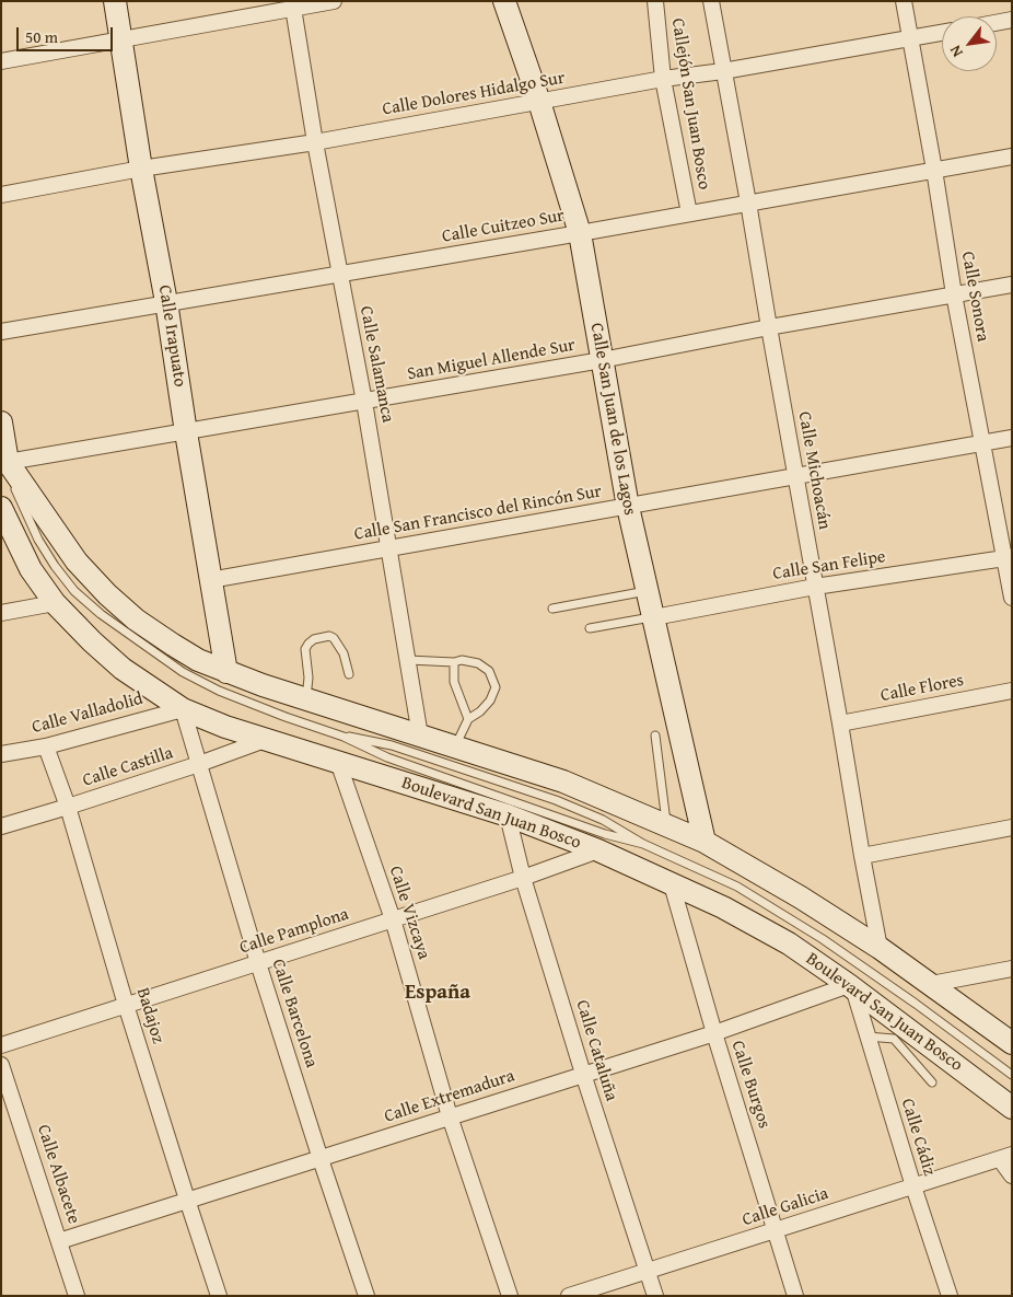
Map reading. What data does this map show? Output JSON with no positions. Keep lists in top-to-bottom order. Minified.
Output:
{"streets":{"street":["Calle Dolores Hidalgo Sur","Callejón San Juan Bosco","Calle Cuitzeo Sur","Calle Sonora","Calle Irapuato","San Miguel Allende Sur","Calle Salamanca","Calle San Juan de los Lagos","Calle Michoacán","Calle San Francisco del Rincón Sur","Calle San Felipe","Calle Flores","Calle Valladolid","Calle Castilla","Boulevard San Juan Bosco","Calle Vizcaya","Calle Pamplona","Calle Barcelona","Badajoz","Calle Cataluña","Calle Burgos","Calle Extremadura","Calle Cádiz","Calle Albacete","Calle Galicia"]},"crossings":[["Calle Dolores Hidalgo Sur","Callejón San Juan Bosco"],["Calle Dolores Hidalgo Sur","Calle Sonora"],["Calle Dolores Hidalgo Sur","Calle Irapuato"],["Calle Dolores Hidalgo Sur","Calle Salamanca"],["Calle Dolores Hidalgo Sur","Calle San Juan de los Lagos"],["Calle Dolores Hidalgo Sur","Calle Michoacán"],["Callejón San Juan Bosco","Calle Cuitzeo Sur"],["Calle Cuitzeo Sur","Calle Sonora"],["Calle Cuitzeo Sur","Calle Irapuato"],["Calle Cuitzeo Sur","Calle Salamanca"],["Calle Cuitzeo Sur","Calle San Juan de los Lagos"],["Calle Cuitzeo Sur","Calle Michoacán"],["Calle Sonora","San Miguel Allende Sur"],["Calle Sonora","Calle San Francisco del Rincón Sur"],["Calle Sonora","Calle San Felipe"],["Calle Irapuato","San Miguel Allende Sur"],["Calle Irapuato","Calle San Francisco del Rincón Sur"],["San Miguel Allende Sur","Calle Salamanca"],["San Miguel Allende Sur","Calle San Juan de los Lagos"],["San Miguel Allende Sur","Calle Michoacán"],["Calle Salamanca","Calle San Francisco del Rincón Sur"],["Calle San Juan de los Lagos","Calle San Francisco del Rincón Sur"],["Calle San Juan de los Lagos","Calle San Felipe"],["Calle Michoacán","Calle San Francisco del Rincón Sur"],["Calle Michoacán","Calle San Felipe"],["Calle Michoacán","Calle Flores"],["Calle Valladolid","Boulevard San Juan Bosco"],["Calle Valladolid","Calle Barcelona"],["Calle Valladolid","Badajoz"],["Calle Castilla","Boulevard San Juan Bosco"],["Calle Castilla","Calle Barcelona"],["Calle Castilla","Badajoz"],["Boulevard San Juan Bosco","Calle Vizcaya"],["Boulevard San Juan Bosco","Calle Pamplona"],["Boulevard San Juan Bosco","Calle Barcelona"],["Boulevard San Juan Bosco","Calle Cataluña"],["Boulevard San Juan Bosco","Calle Burgos"],["Boulevard San Juan Bosco","Calle Extremadura"],["Boulevard San Juan Bosco","Calle Cádiz"],["Calle Vizcaya","Calle Pamplona"],["Calle Vizcaya","Calle Extremadura"],["Calle Pamplona","Calle Barcelona"],["Calle Pamplona","Badajoz"],["Calle Pamplona","Calle Cataluña"],["Calle Barcelona","Calle Extremadura"],["Badajoz","Calle Extremadura"],["Calle Cataluña","Calle Extremadura"],["Calle Cataluña","Calle Galicia"],["Calle Burgos","Calle Extremadura"],["Calle Burgos","Calle Galicia"],["Calle Extremadura","Calle Cádiz"],["Calle Extremadura","Calle Albacete"],["Calle Cádiz","Calle Galicia"]],"districts":["España"],"scale_bar":"50 m","north":"bottom left"}
